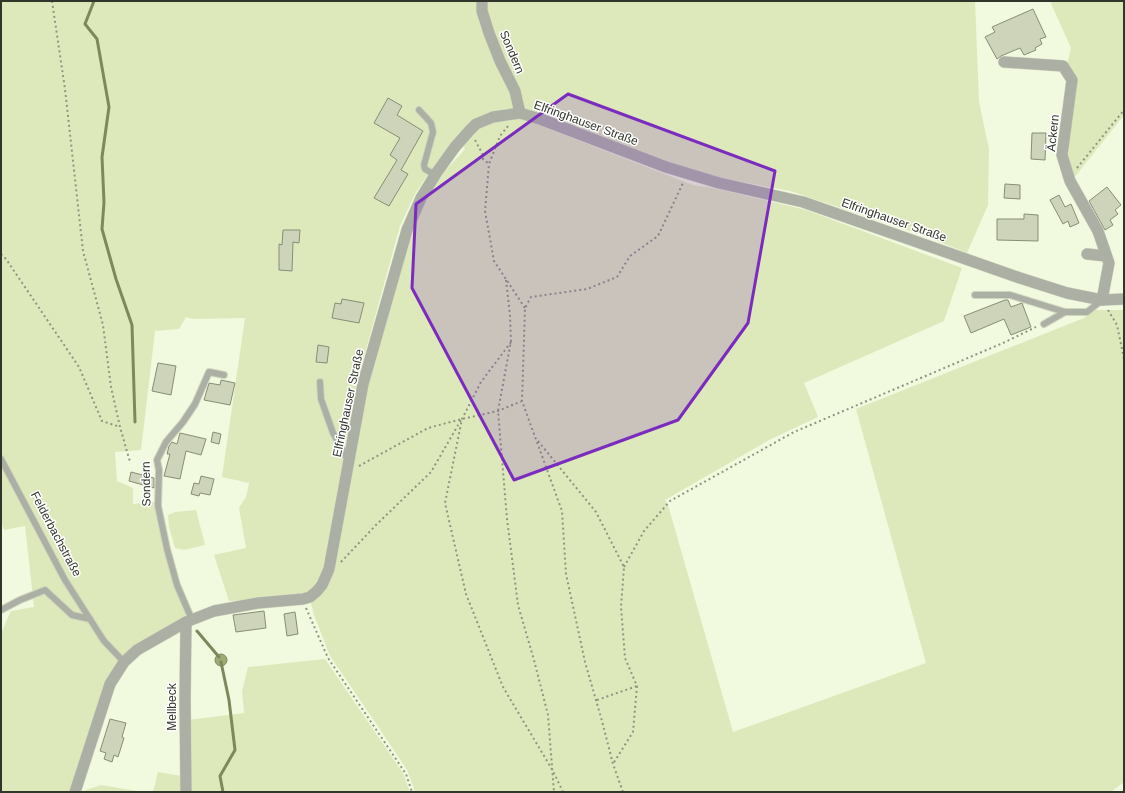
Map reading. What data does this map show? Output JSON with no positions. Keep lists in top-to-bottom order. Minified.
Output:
{"streets":{"street":["Sondern","Elfringhauser Straße","Äckern","Mellbeck"],"lane":["Felderbachstraße"]},"crossings":[["Sondern","Elfringhauser Straße"],["Sondern","Mellbeck"],["Elfringhauser Straße","Äckern"],["Elfringhauser Straße","Mellbeck"]]}
